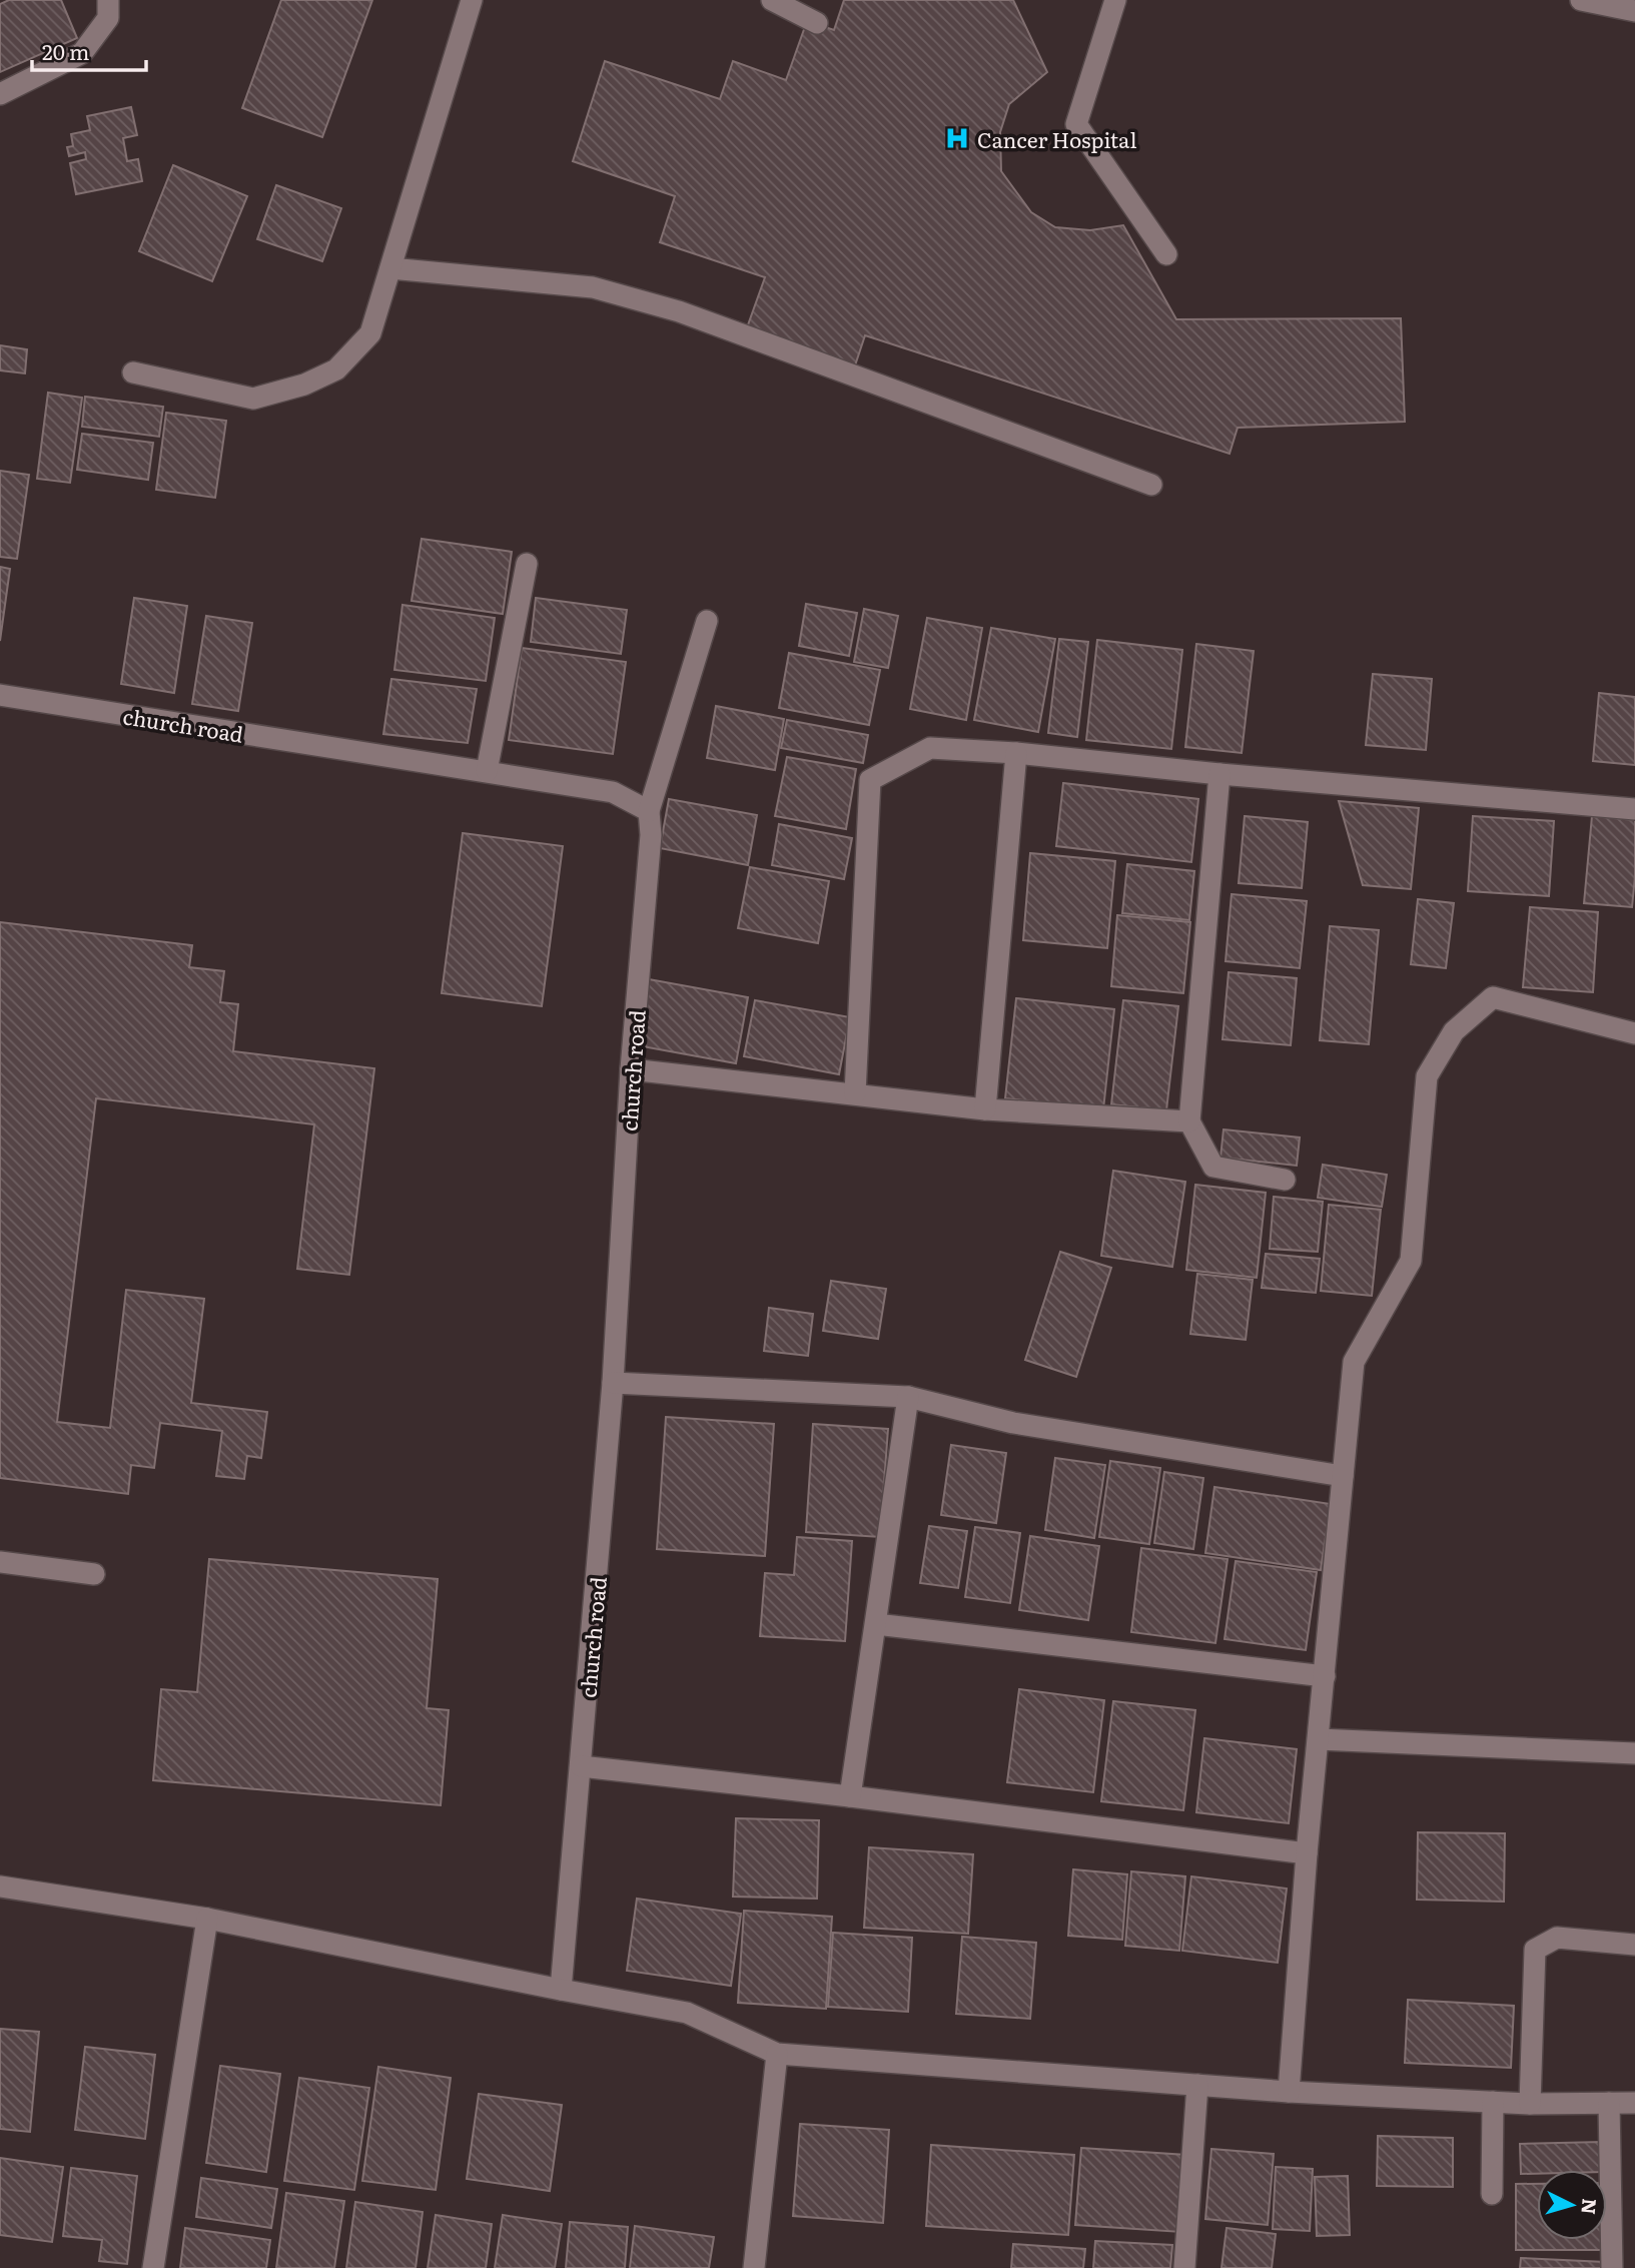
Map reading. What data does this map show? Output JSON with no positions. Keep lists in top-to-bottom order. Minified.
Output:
{"streets":{"street":["church road"]},"places":{"hospital":["Cancer Hospital"]},"scale_bar":"20 m","north":"right"}
